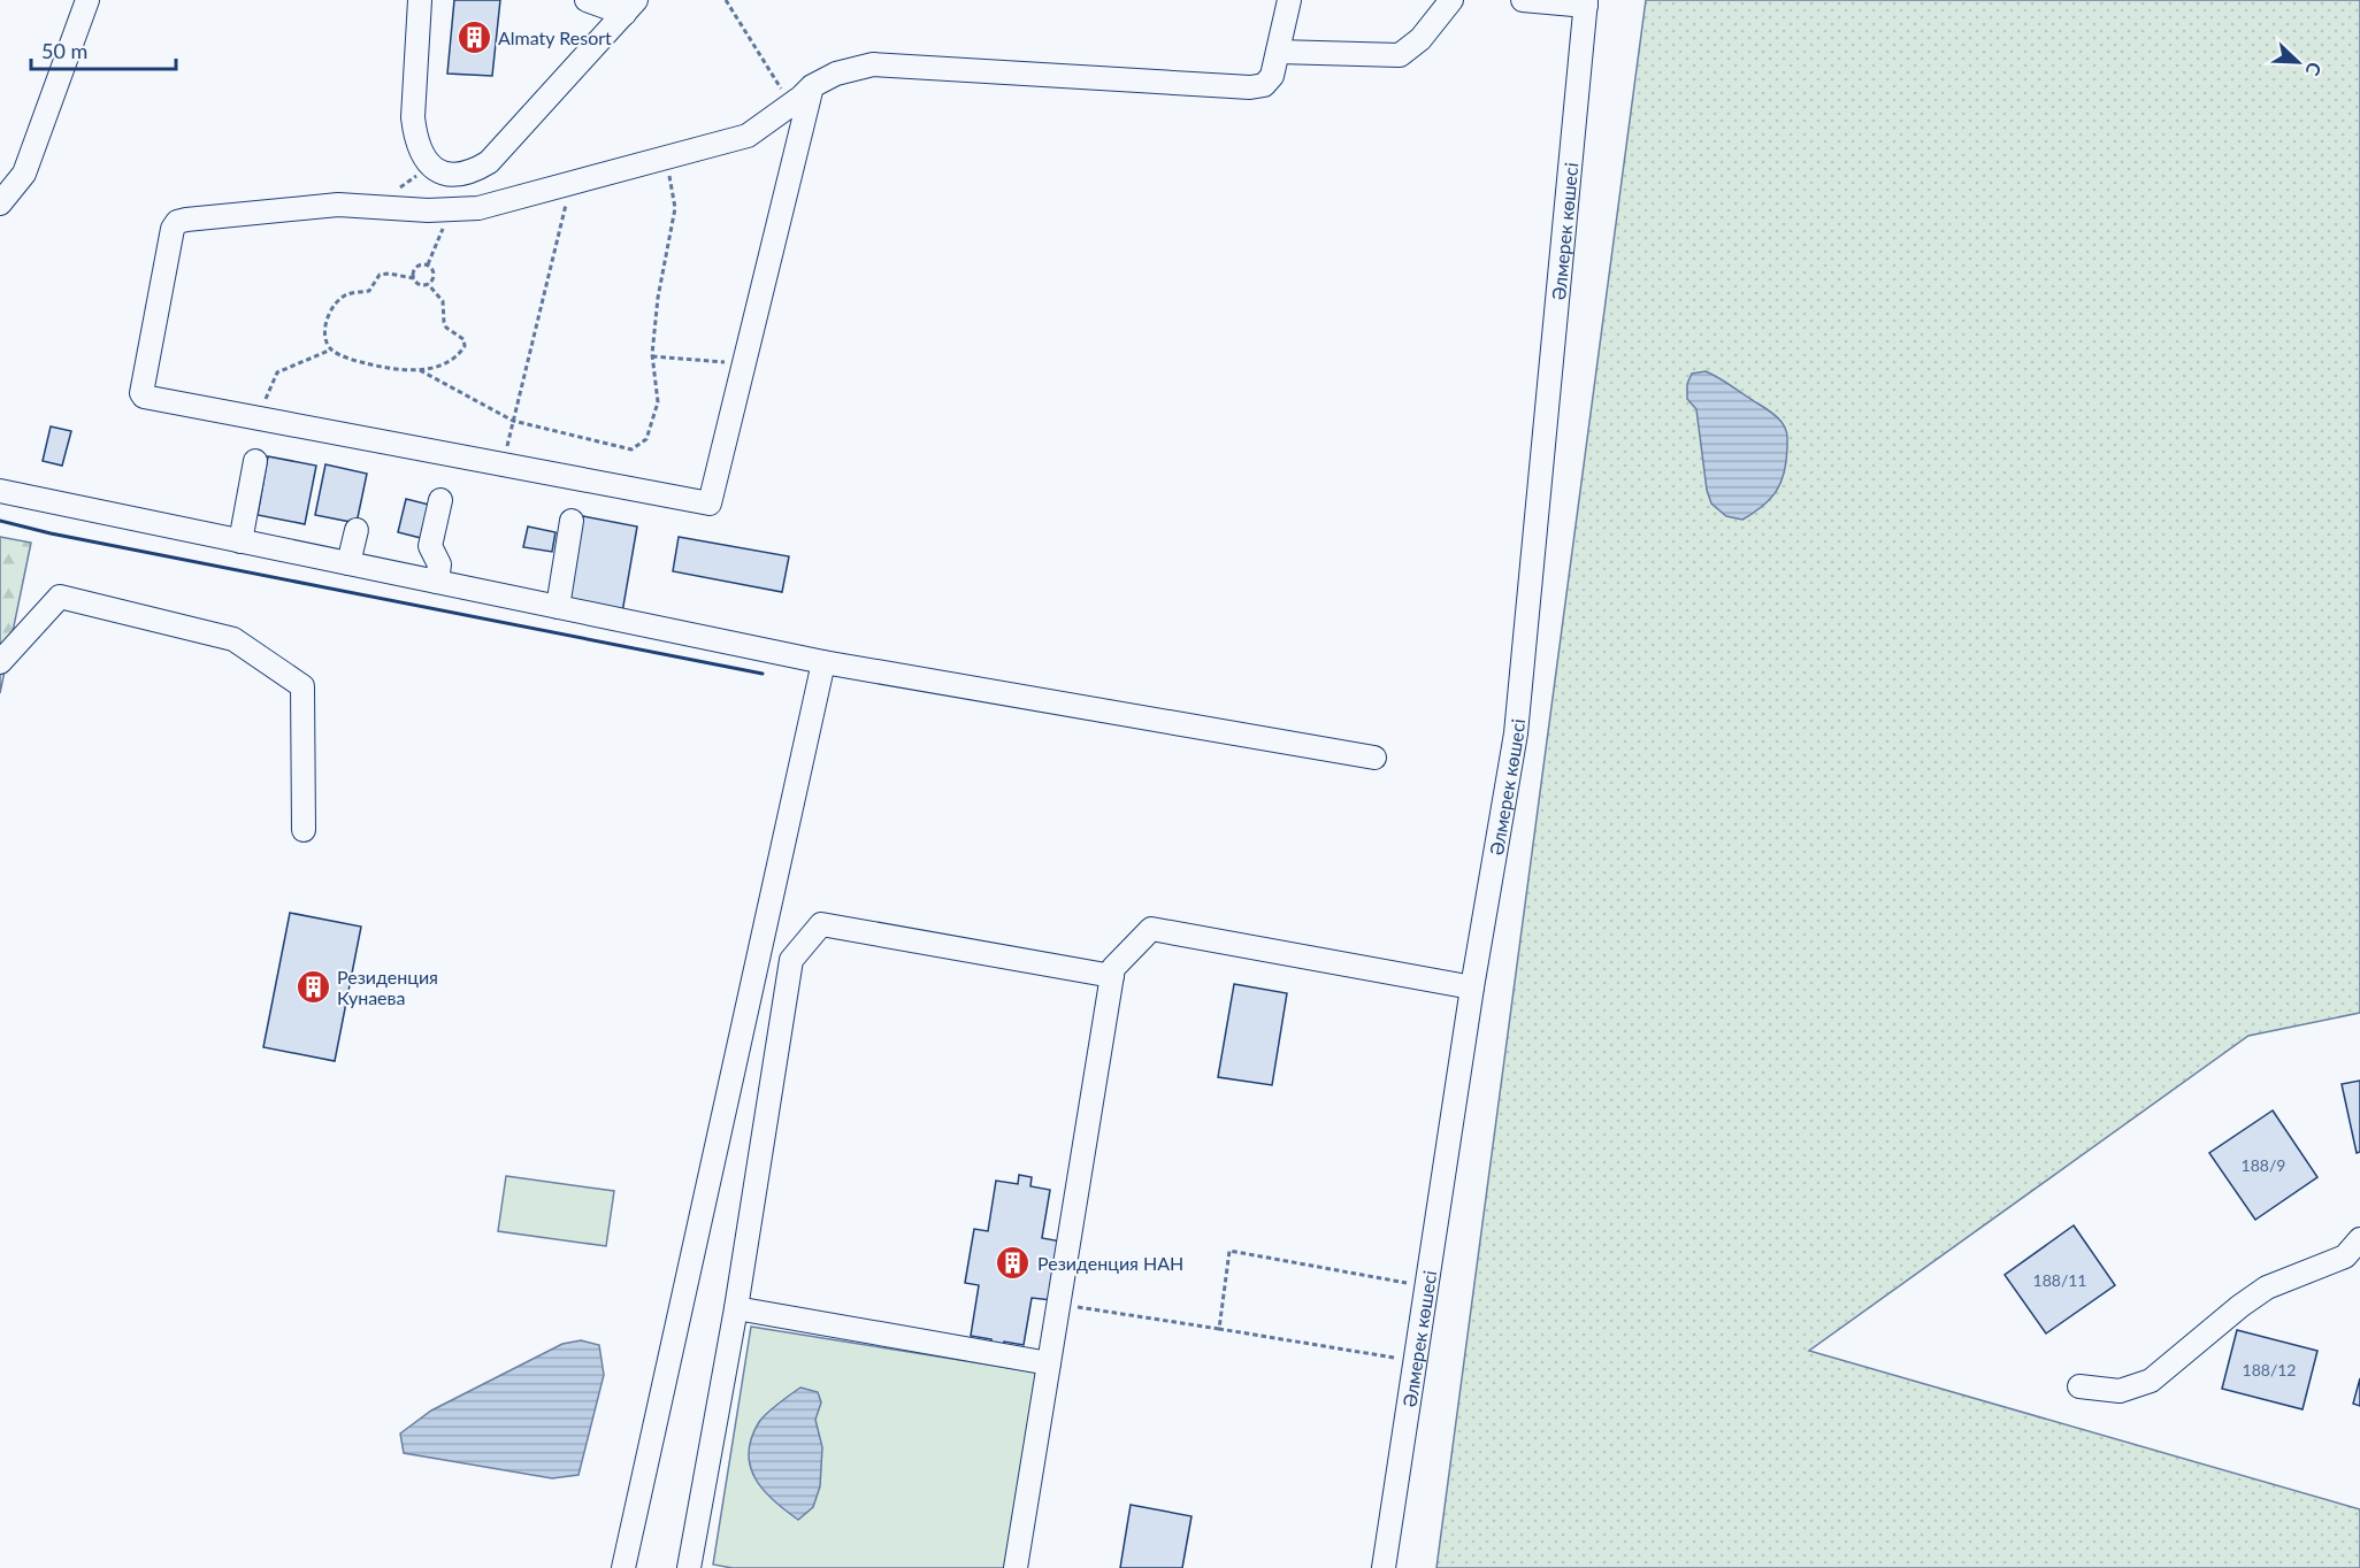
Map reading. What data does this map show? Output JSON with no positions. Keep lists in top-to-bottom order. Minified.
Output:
{"streets":{"street":["Әлмерек көшесі"]},"places":{"building":["Almaty Resort","Резиденция Кунаева","Резиденция НАН"]},"house_numbers":["188/9","188/11","188/12"],"scale_bar":"50 m","north":"bottom right"}
